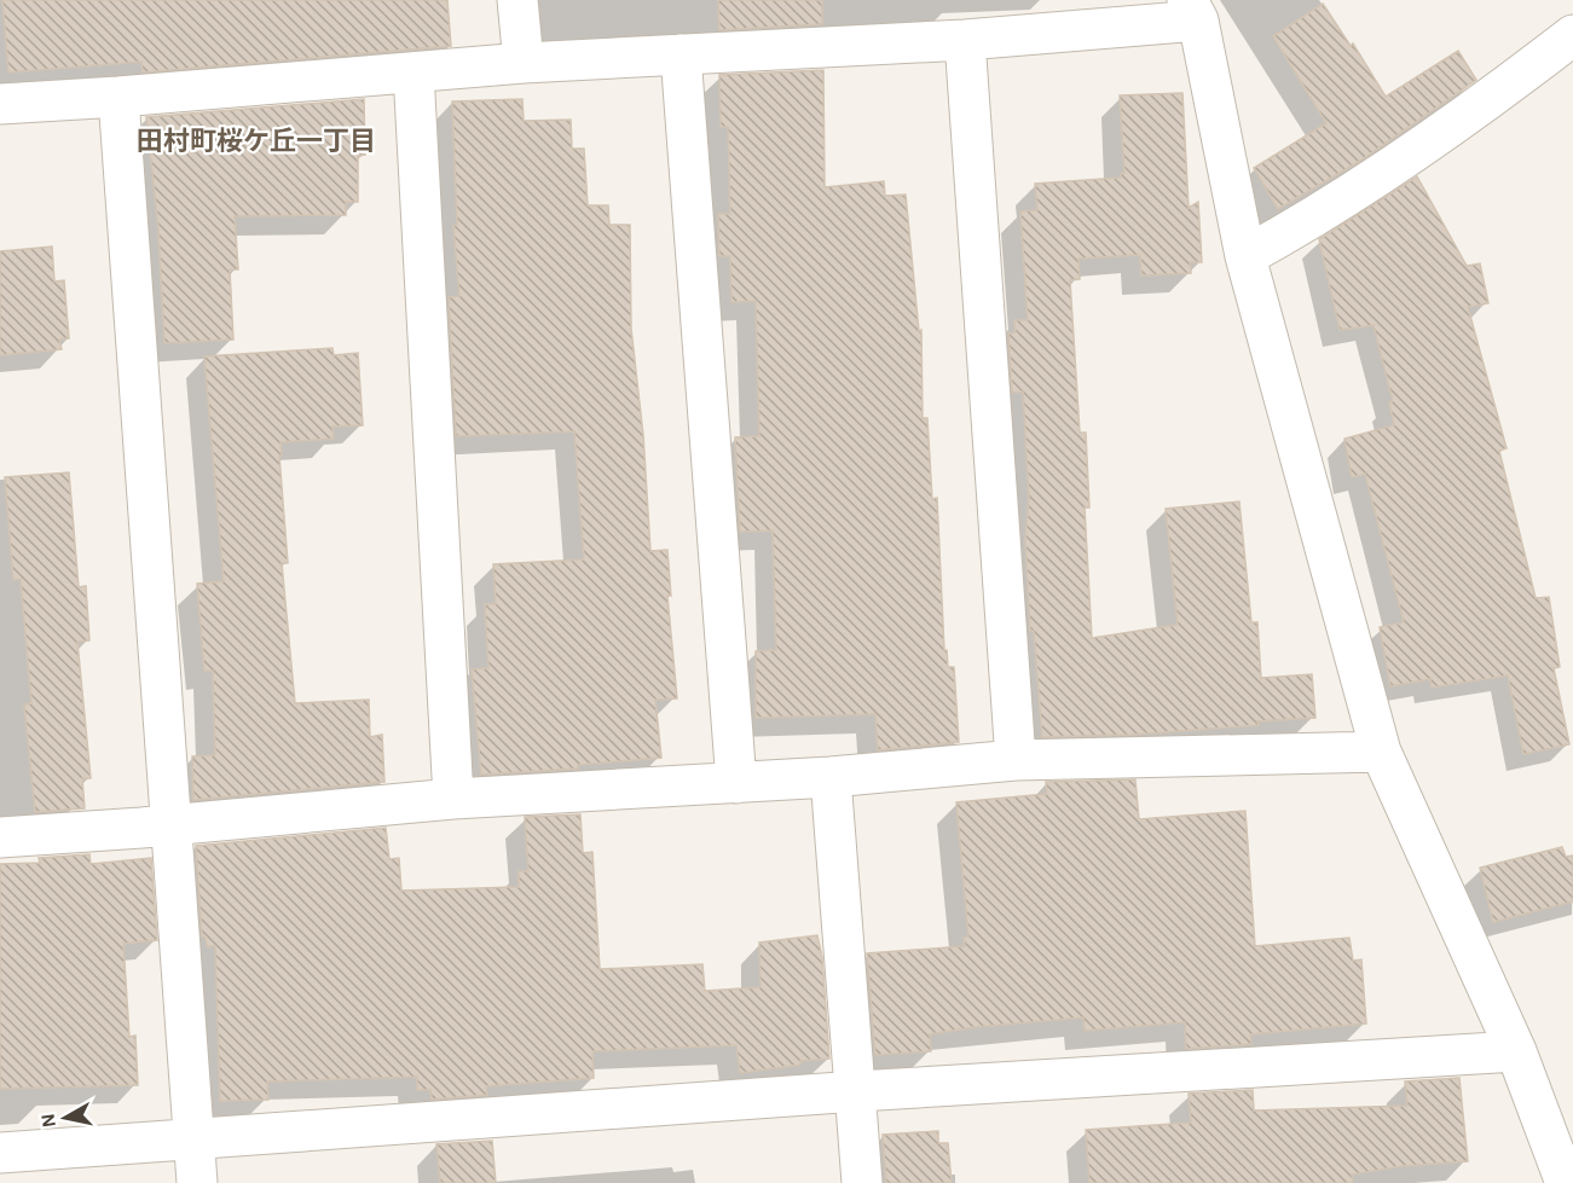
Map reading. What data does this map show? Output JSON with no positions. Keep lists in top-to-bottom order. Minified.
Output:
{"districts":["田村町桜ケ丘一丁目"],"north":"left"}
